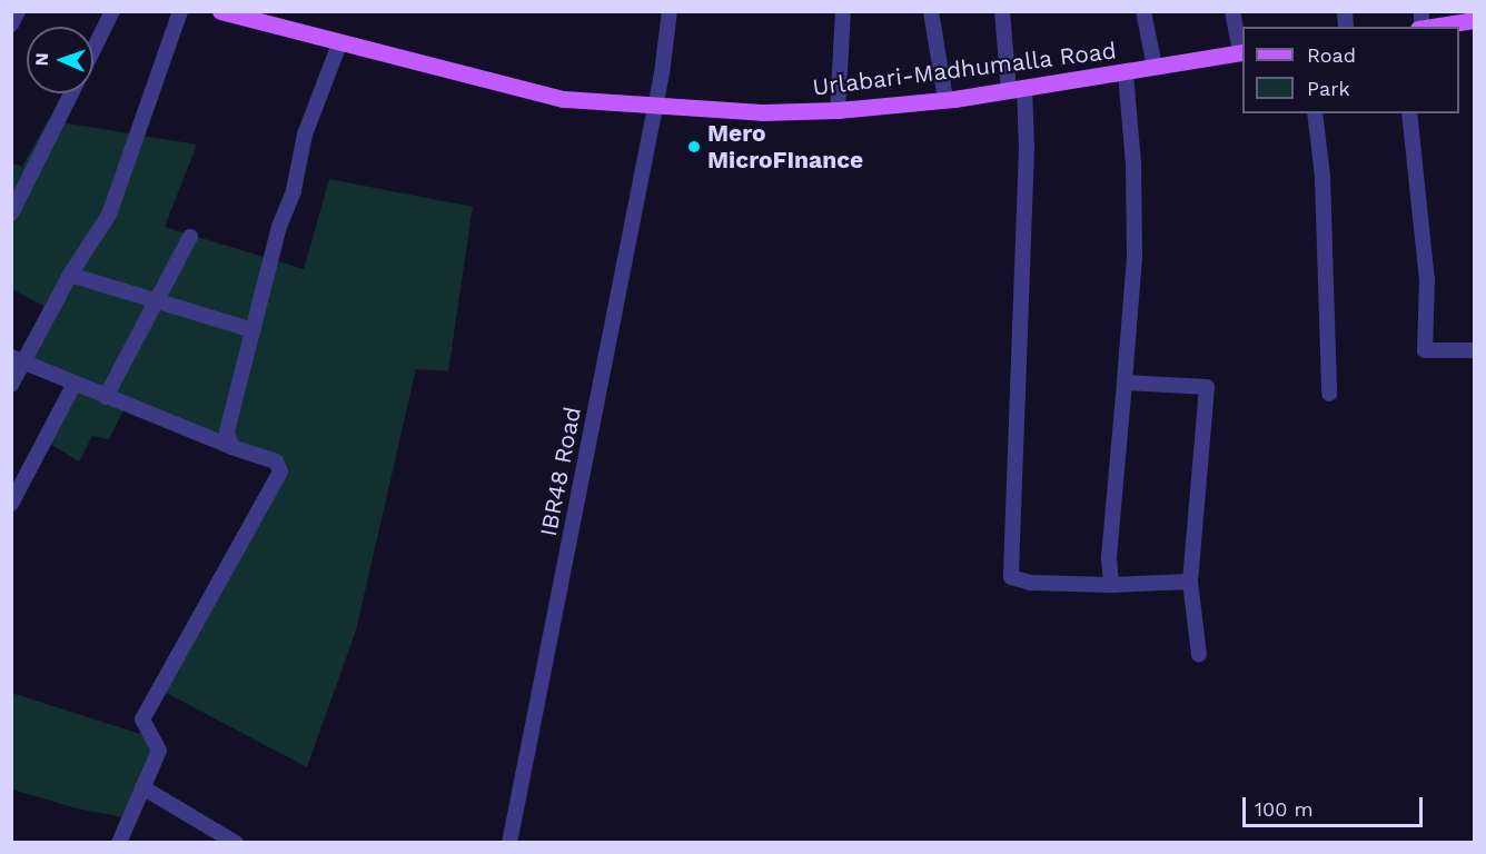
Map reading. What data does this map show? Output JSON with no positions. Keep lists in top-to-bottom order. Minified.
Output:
{"streets":{"main road":["Urlabari-Madhumalla Road"],"street":["IBR48 Road"]},"crossings":[["Urlabari-Madhumalla Road","IBR48 Road"]],"places":["Mero MicroFInance"],"legend":["Road","Park"],"scale_bar":"100 m","north":"left"}
